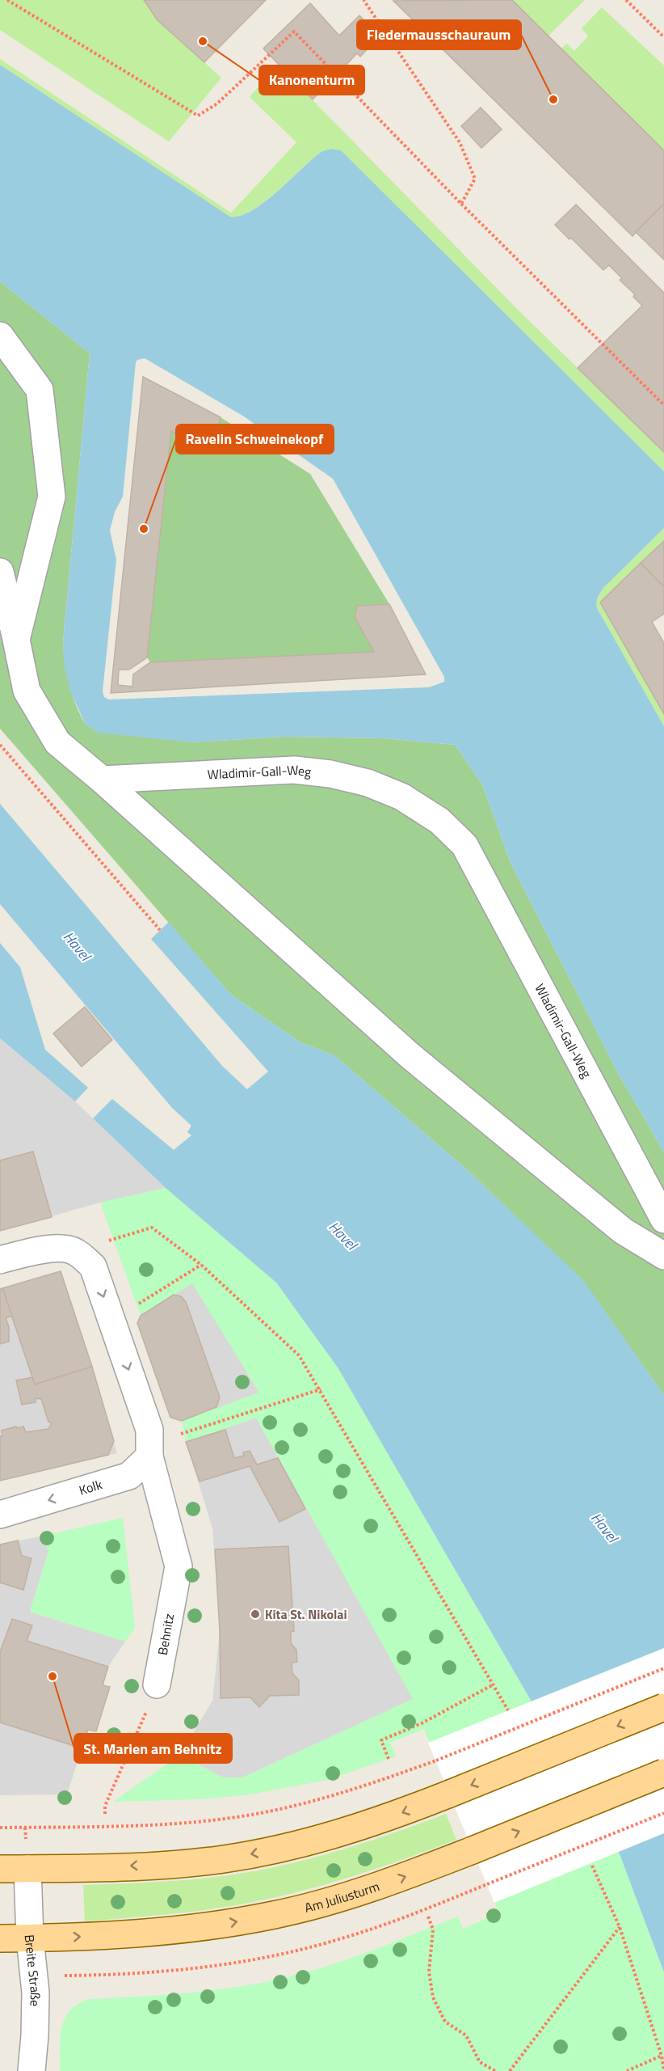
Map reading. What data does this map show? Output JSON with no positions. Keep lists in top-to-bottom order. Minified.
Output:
{"streets":{"main road":["Am Juliusturm"],"street":["Wladimir-Gall-Weg","Kolk","Behnitz","Breite Straße"]},"crossings":[["Kolk","Behnitz"],["Am Juliusturm","Breite Straße"]],"one_way":["Kolk"],"water":["Havel"],"places":["Kanonenturm","Fledermausschauraum","Ravelin Schweinekopf","Kita St. Nikolai","St. Marien am Behnitz"]}
